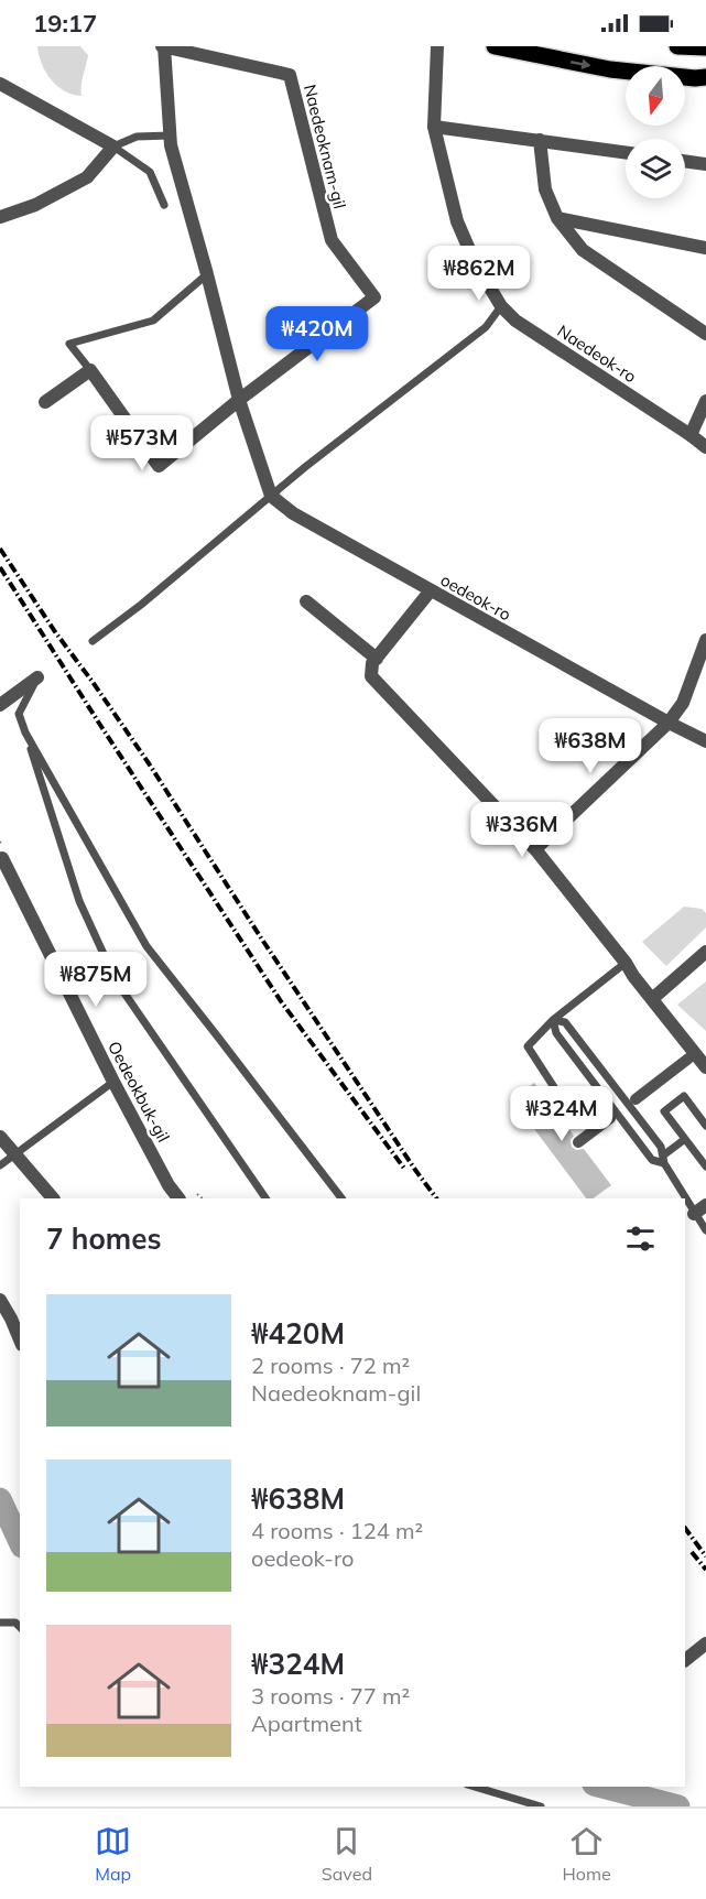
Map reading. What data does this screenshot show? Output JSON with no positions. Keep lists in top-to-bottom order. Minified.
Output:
{"streets":{"street":["Naedeoknam-gil","Naedeok-ro","oedeok-ro","Oedeokbuk-gil"]},"crossings":[["Naedeoknam-gil","oedeok-ro"]],"north":"bottom","page":{"status":"19:17","price":["₩862M","₩420M","₩573M","₩638M","₩336M","₩875M","₩324M"],"heading":"7 homes","list":[{"name":"₩420M","note":"2 rooms · 72 m² · Naedeoknam-gil"},{"name":"₩638M","note":"4 rooms · 124 m² · oedeok-ro"},{"name":"₩324M","note":"3 rooms · 77 m² · Apartment"}],"tabs":["Map","Saved","Home"]}}
